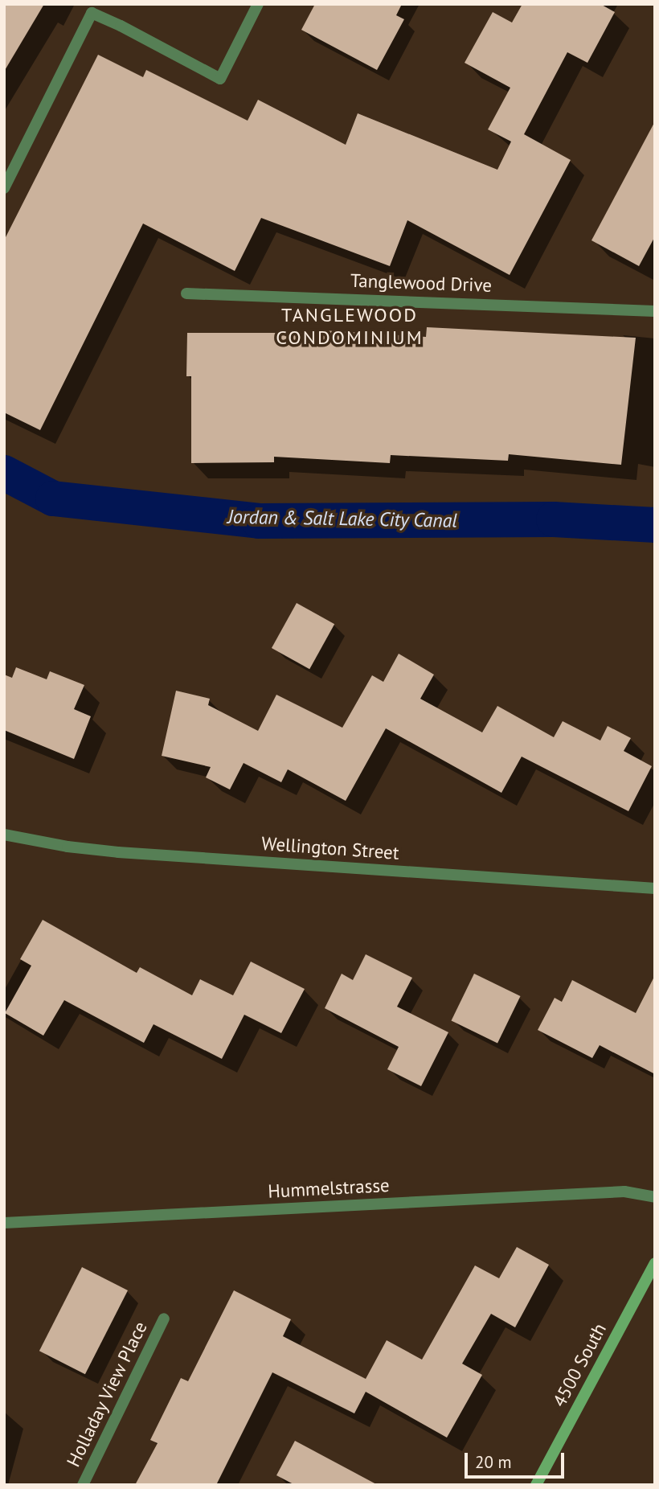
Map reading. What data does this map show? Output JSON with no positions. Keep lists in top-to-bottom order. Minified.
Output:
{"streets":{"main road":["4500 South"],"street":["Tanglewood Drive","Wellington Street","Hummelstrasse","Holladay View Place"]},"districts":["TANGLEWOOD CONDOMINIUM"],"water":["Jordan & Salt Lake City Canal"],"scale_bar":"20 m"}
